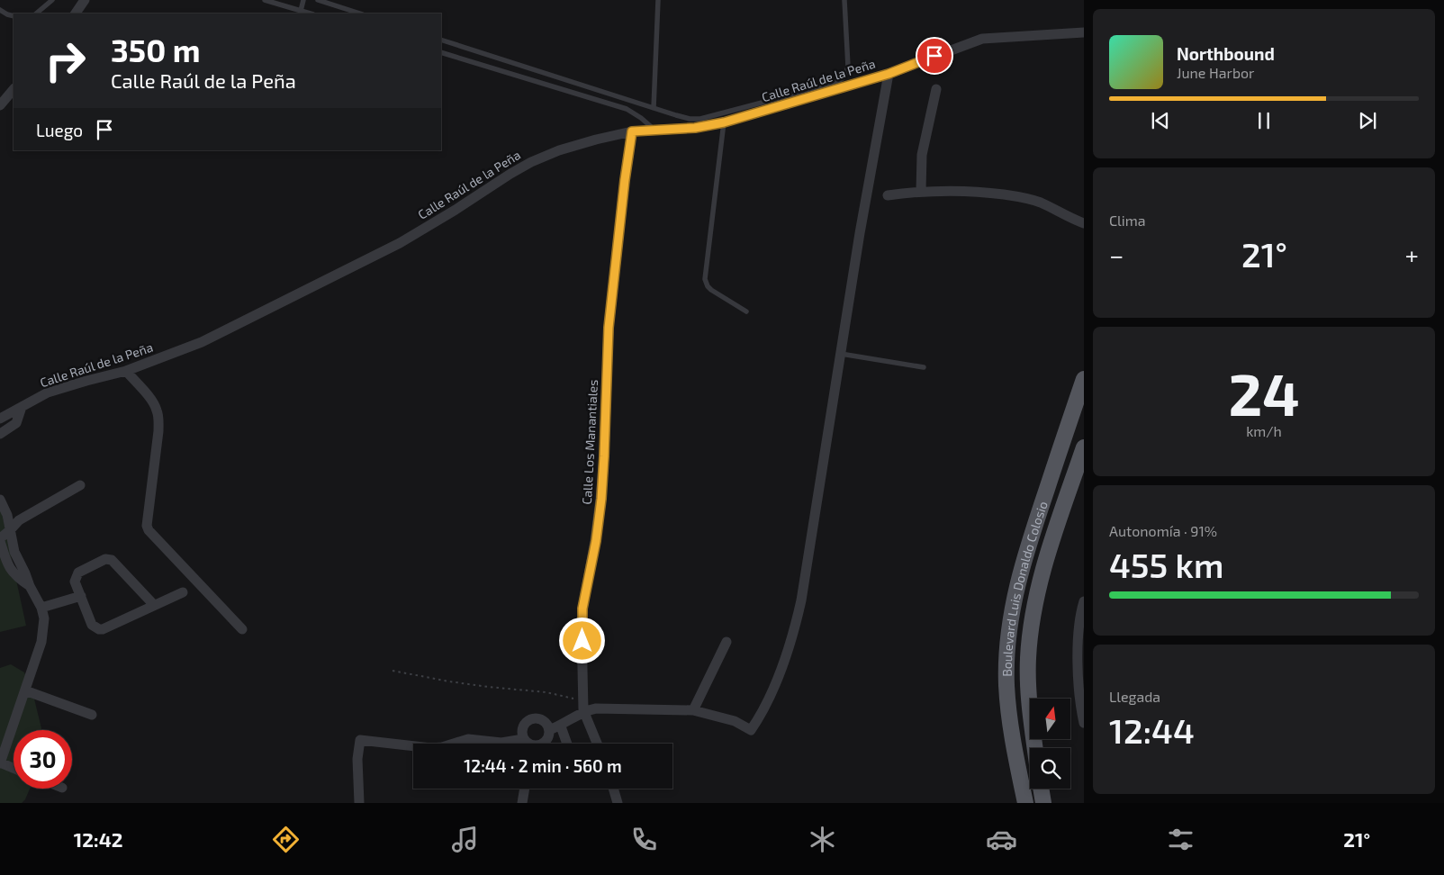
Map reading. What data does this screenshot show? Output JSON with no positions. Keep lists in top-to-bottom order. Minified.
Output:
{"streets":{"main road":["Boulevard Luis Donaldo Colosio"],"street":["Calle Raúl de la Peña","Calle Los Manantiales"]},"crossings":[["Calle Raúl de la Peña","Calle Los Manantiales"]],"north":"top","page":{"turn":["350 m","Calle Raúl de la Peña"],"song":["Northbound","June Harbor"],"then":"Luego","tile":["Clima",["24","km/h"],["Autonomía · 91%","455 km"],["Llegada","12:44"]],"heat":["−","21°","+"],"limit":"30","trip":"12:44 · 2 min · 560 m","tabs":["12:42","21°"]}}
